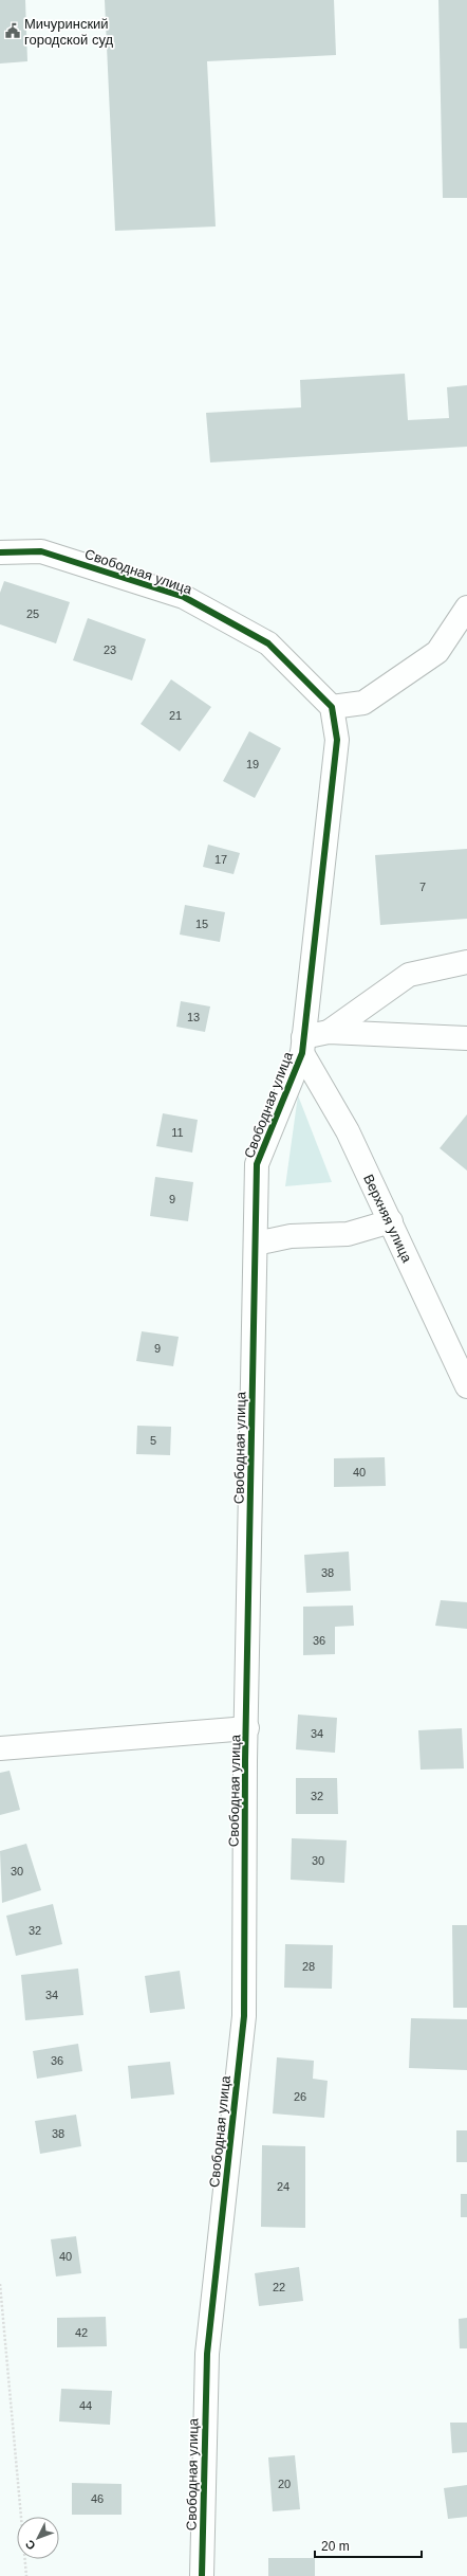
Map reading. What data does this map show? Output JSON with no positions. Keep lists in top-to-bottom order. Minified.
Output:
{"streets":{"street":["Свободная улица","Верхняя улица"]},"crossings":[["Свободная улица","Верхняя улица"]],"places":{"public building":["Мичуринский городской суд"]},"house_numbers":["25","23","21","19","17","7","15","13","11","9","9","5","40","38","36","34","32","30","30","32","28","34","36","26","38","24","40","22","42","44","20","46"],"scale_bar":"20 m","north":"bottom left"}
